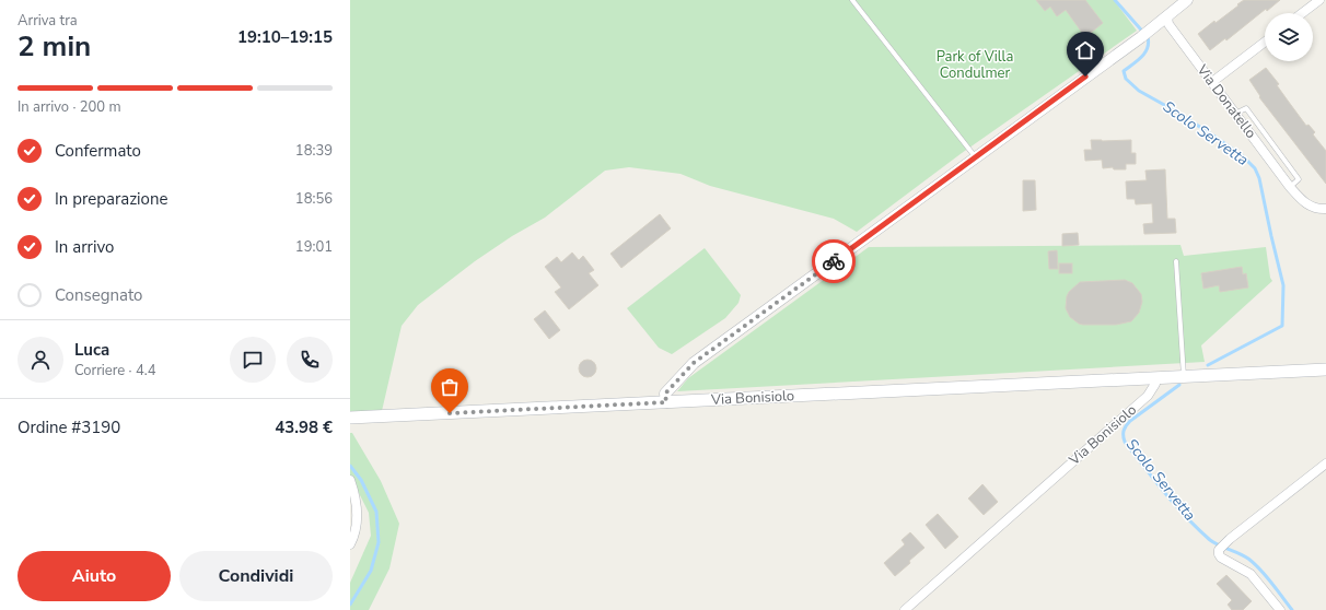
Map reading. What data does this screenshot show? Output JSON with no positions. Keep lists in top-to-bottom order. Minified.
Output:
{"streets":{"main road":["Via Bonisiolo"],"street":["Via Donatello"]},"water":["Scolo Servetta"],"parks":["Park of Villa Condulmer"],"page":{"heading":["2 min","Arriva tra","19:10–19:15"],"panel":["Luca","Corriere · 4.4","Ordine #3190","43.98 €"],"bar":"In arrivo · 200 m","list":[["Confermato","18:39"],["In preparazione","18:56"],["In arrivo","19:01"],"Consegnato"],"buttons":["Aiuto","Condividi"]}}
